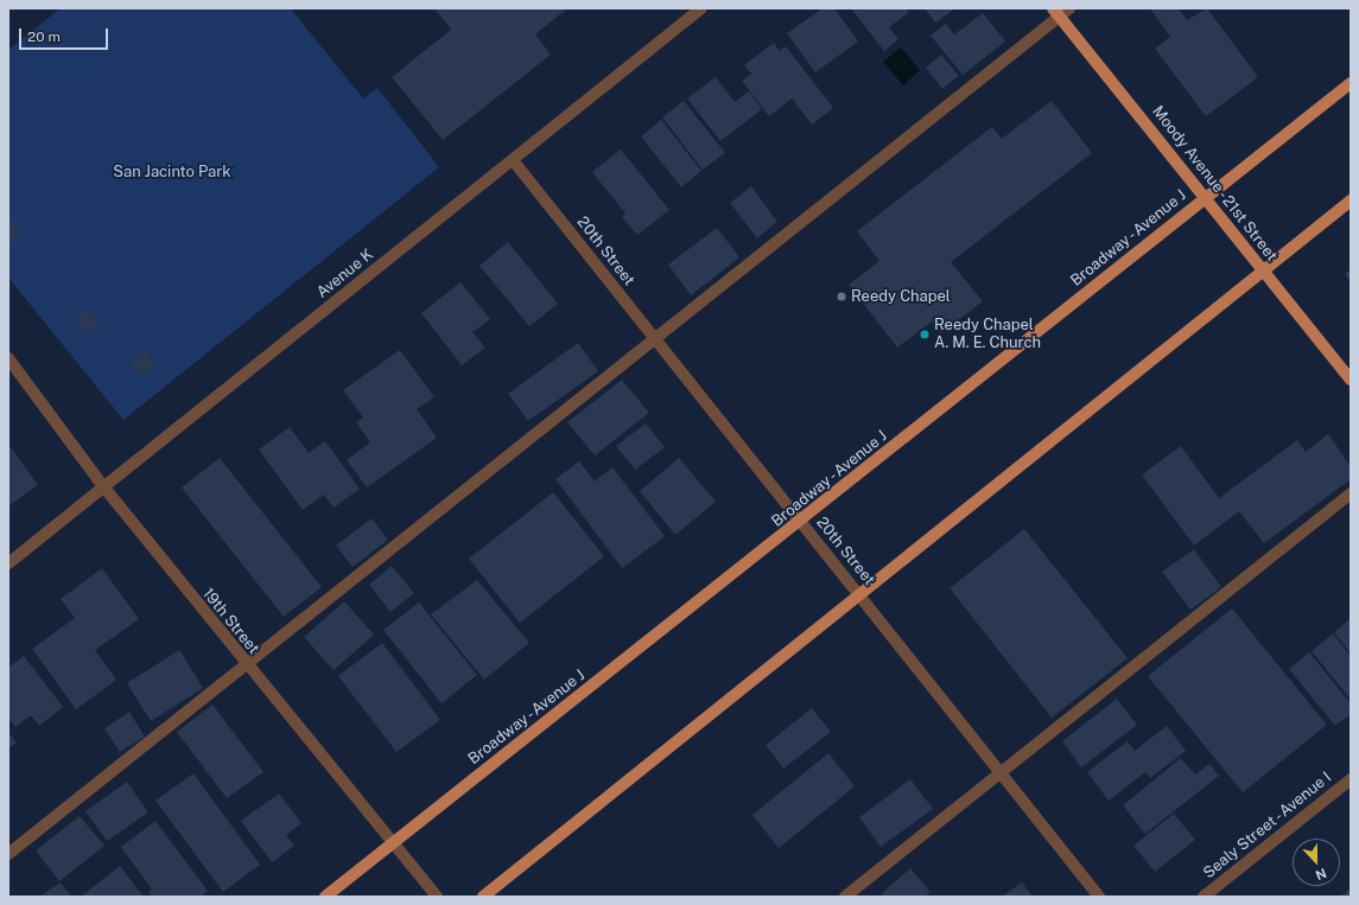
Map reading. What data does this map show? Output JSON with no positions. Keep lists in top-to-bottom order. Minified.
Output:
{"streets":{"main road":["Moody Avenue - 21st Street","Broadway - Avenue J"],"street":["20th Street","Avenue K","19th Street","Sealy Street - Avenue I"]},"crossings":[["Moody Avenue - 21st Street","Broadway - Avenue J"],["Broadway - Avenue J","20th Street"],["Broadway - Avenue J","19th Street"],["20th Street","Avenue K"],["Avenue K","19th Street"]],"parks":["San Jacinto Park"],"places":["Reedy Chapel","Reedy Chapel A. M. E. Church"],"scale_bar":"20 m","north":"bottom"}
